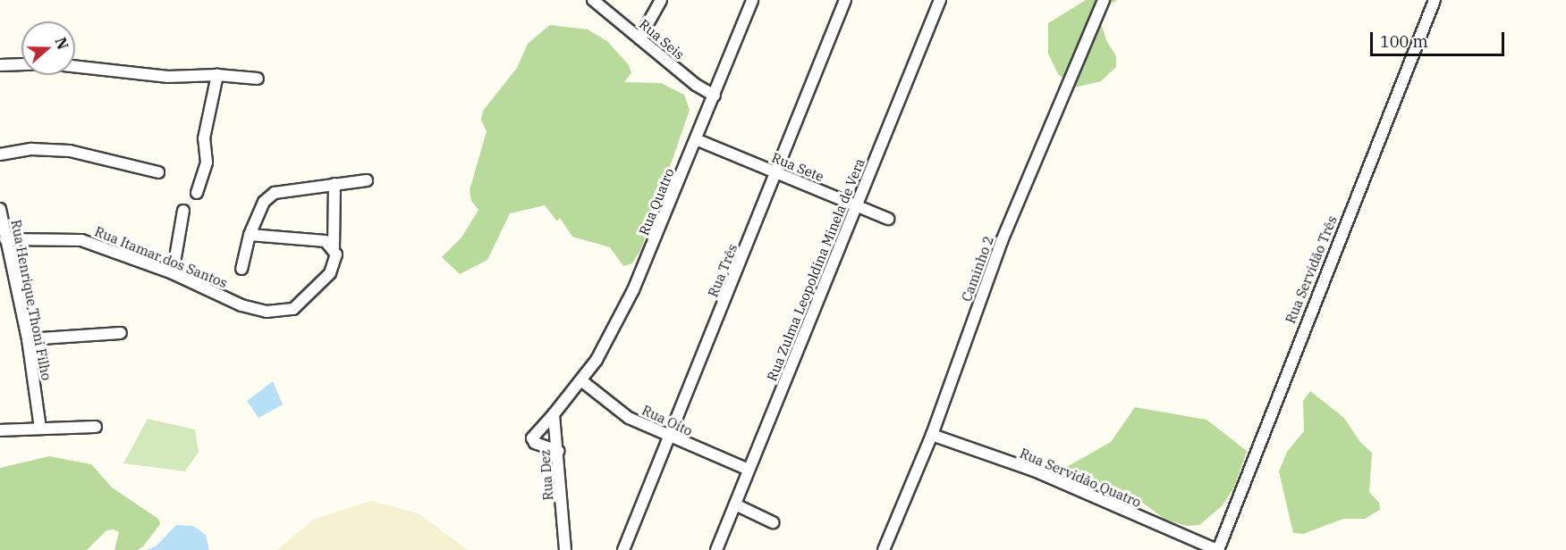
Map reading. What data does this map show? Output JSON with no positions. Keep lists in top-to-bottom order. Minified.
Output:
{"streets":{"street":["Rua Seis","Rua Sete","Rua Quatro","Rua Itamar dos Santos","Caminho 2","Rua Zulma Leopoldina Minela de Vera","Rua Servidão Três","Rua Três","Rua Henrique Thoni Filho","Rua Oito","Rua Dez","Rua Servidão Quatro"]},"crossings":[["Rua Seis","Rua Quatro"],["Rua Sete","Rua Quatro"],["Rua Sete","Rua Zulma Leopoldina Minela de Vera"],["Rua Sete","Rua Três"],["Rua Quatro","Rua Oito"],["Rua Quatro","Rua Dez"],["Rua Itamar dos Santos","Rua Henrique Thoni Filho"],["Caminho 2","Rua Servidão Quatro"],["Rua Zulma Leopoldina Minela de Vera","Rua Oito"],["Rua Servidão Três","Rua Servidão Quatro"],["Rua Três","Rua Oito"]],"scale_bar":"100 m","north":"right"}
